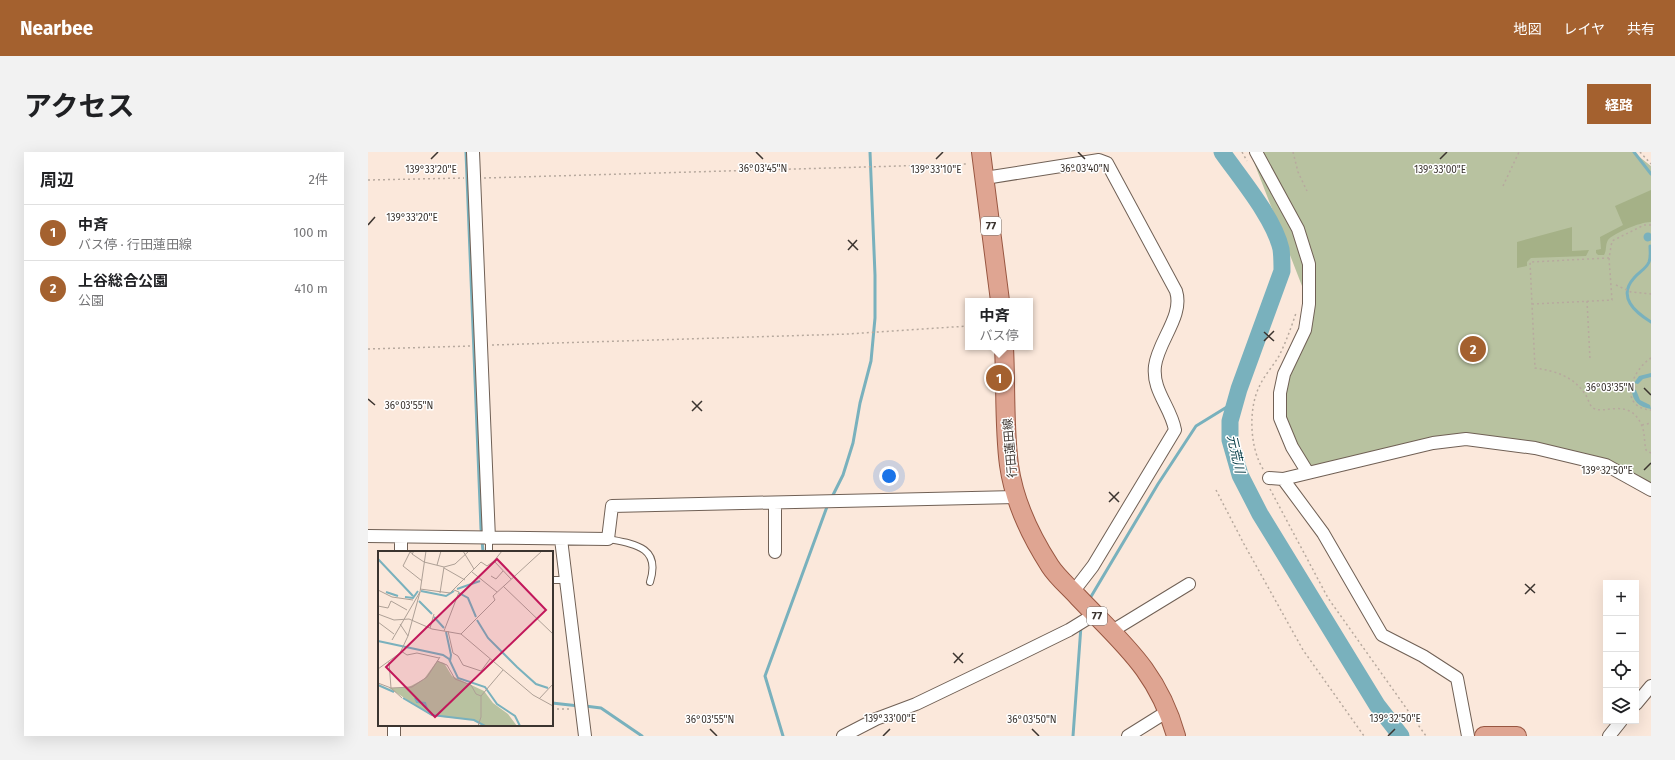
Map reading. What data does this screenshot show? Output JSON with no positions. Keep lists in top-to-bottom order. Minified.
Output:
{"streets":{"main road":["77","行田蓮田線"]},"water":["元荒川"],"page":{"header":"Nearbee","nav":["地図","レイヤ","共有"],"title":"アクセス","buttons":"経路","heading":["周辺","2件"],"list":[{"mark":"1","name":"中斉","note":"バス停 · 行田蓮田線","value":"100 m"},{"mark":"2","name":"上谷総合公園","note":"公園","value":"410 m"}],"popup":["中斉","バス停"],"pins":["2","1"],"map_buttons":["+","−"]},"coordinates":["36°03'45\"N","36°03'40\"N","139°33'20\"E","139°33'10\"E","139°33'00\"E","36°03'35\"N","36°03'55\"N","139°32'50\"E","36°03'50\"N"]}
